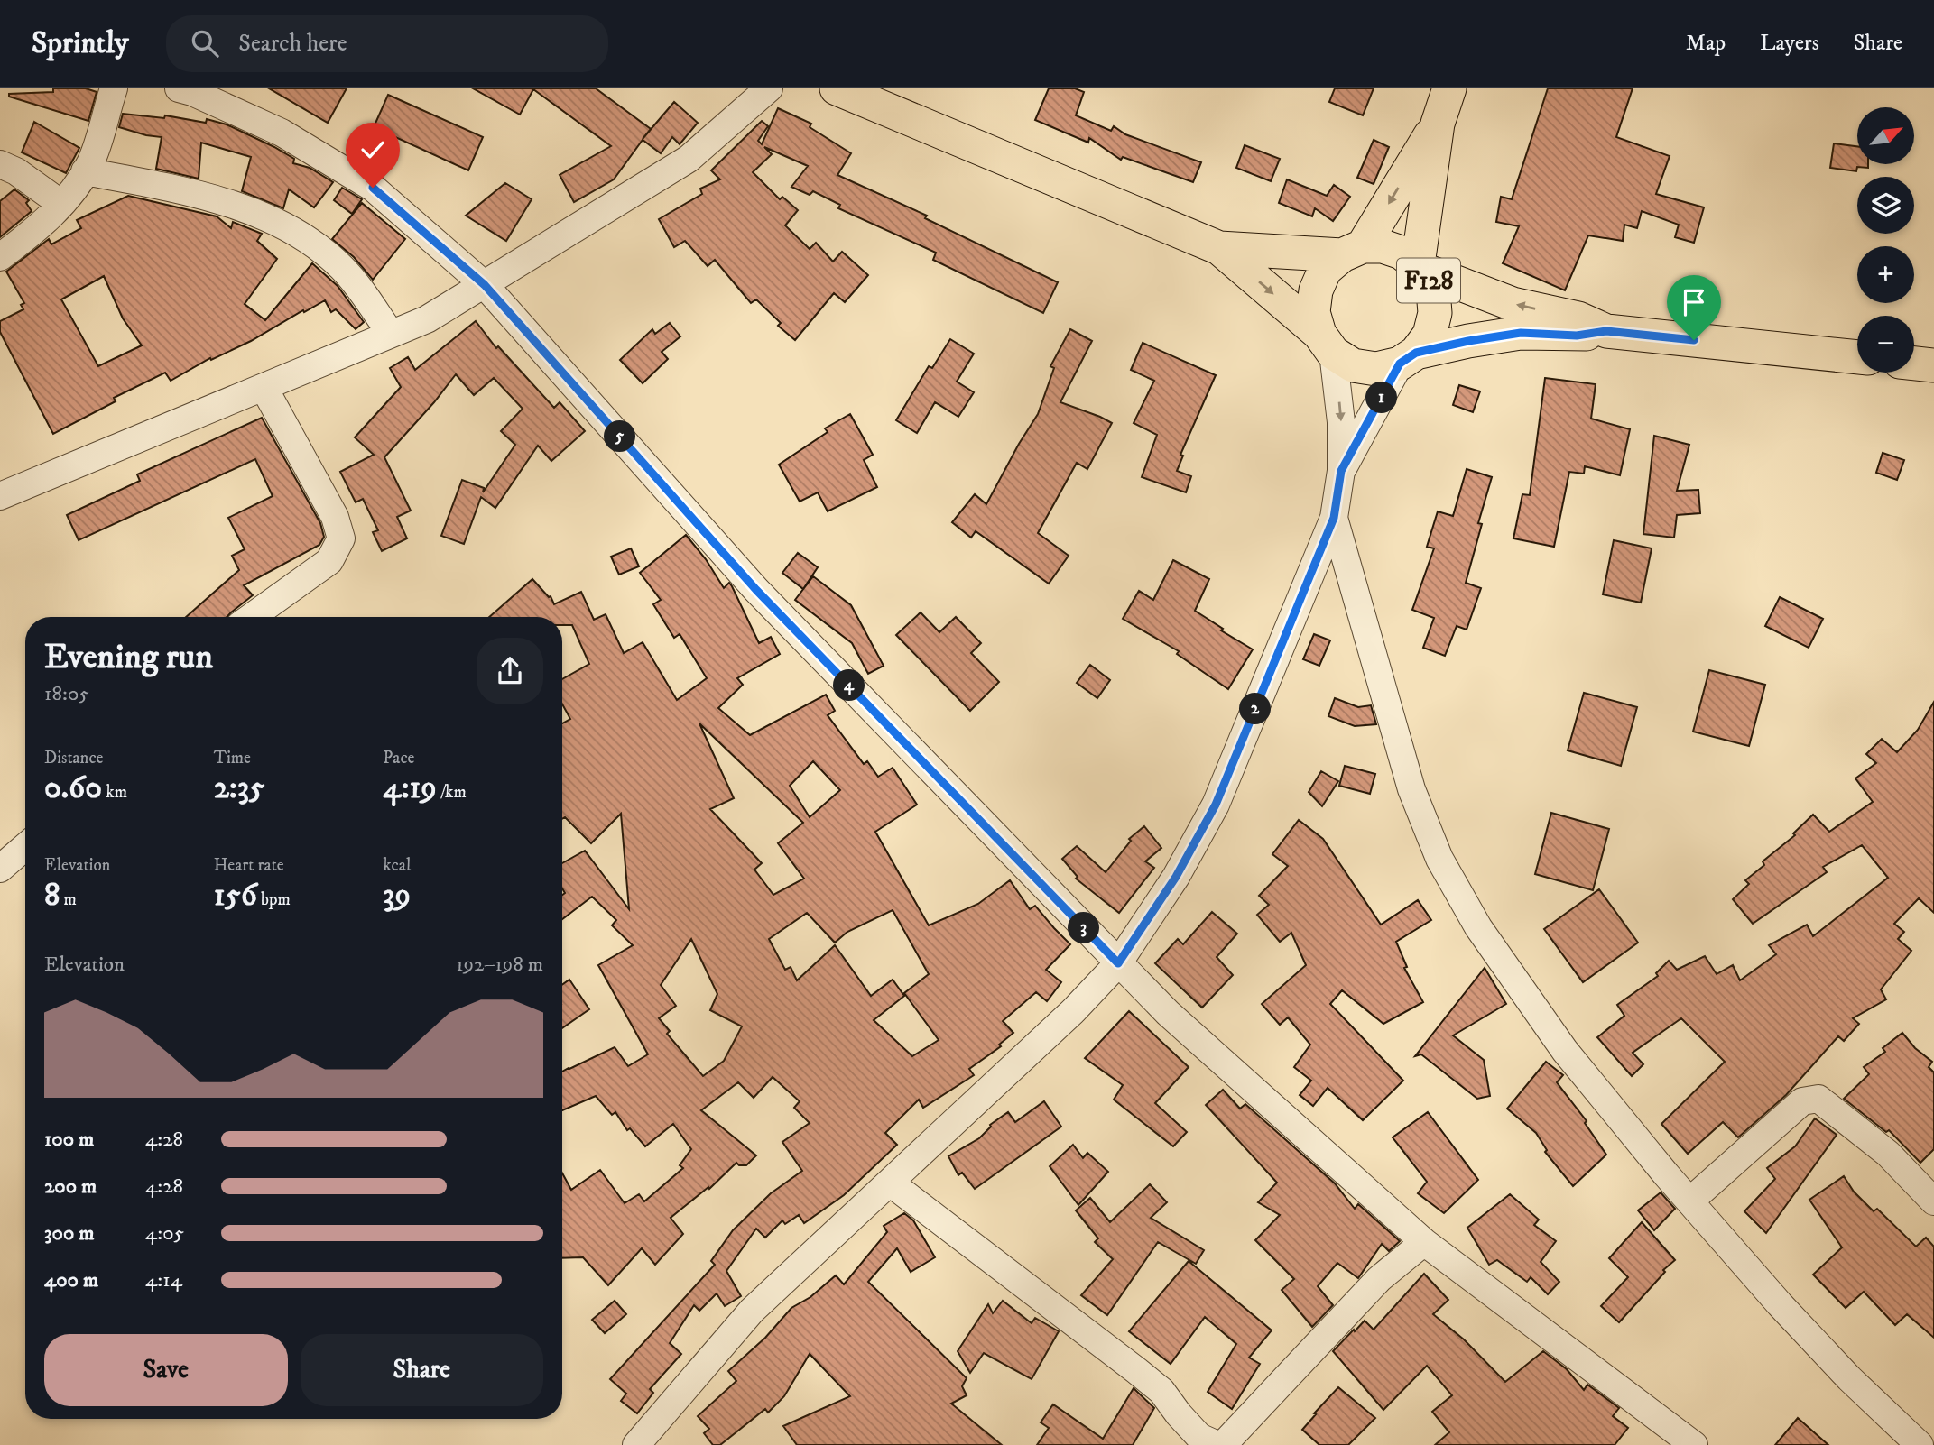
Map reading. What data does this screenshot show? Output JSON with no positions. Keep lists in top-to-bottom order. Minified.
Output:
{"streets":{"main road":["F128"]},"north":"top right","page":{"header":"Sprintly","search":"Search here","nav":["Map","Layers","Share"],"map_buttons":["+","−"],"pins":["1","5","4","2","3"],"heading":["Evening run","18:05"],"stats":[["Distance","0.60 km"],["Time","2:35"],["Pace","4:19 /km"],["Elevation","8 m"],["Heart rate","156 bpm"],["kcal","39"]],"chart":["Elevation","192–198 m"],"list":[{"name":"100 m","note":"4:28"},{"name":"200 m","note":"4:28"},{"name":"300 m","note":"4:05"},{"name":"400 m","note":"4:14"}],"buttons":["Save","Share"]}}
